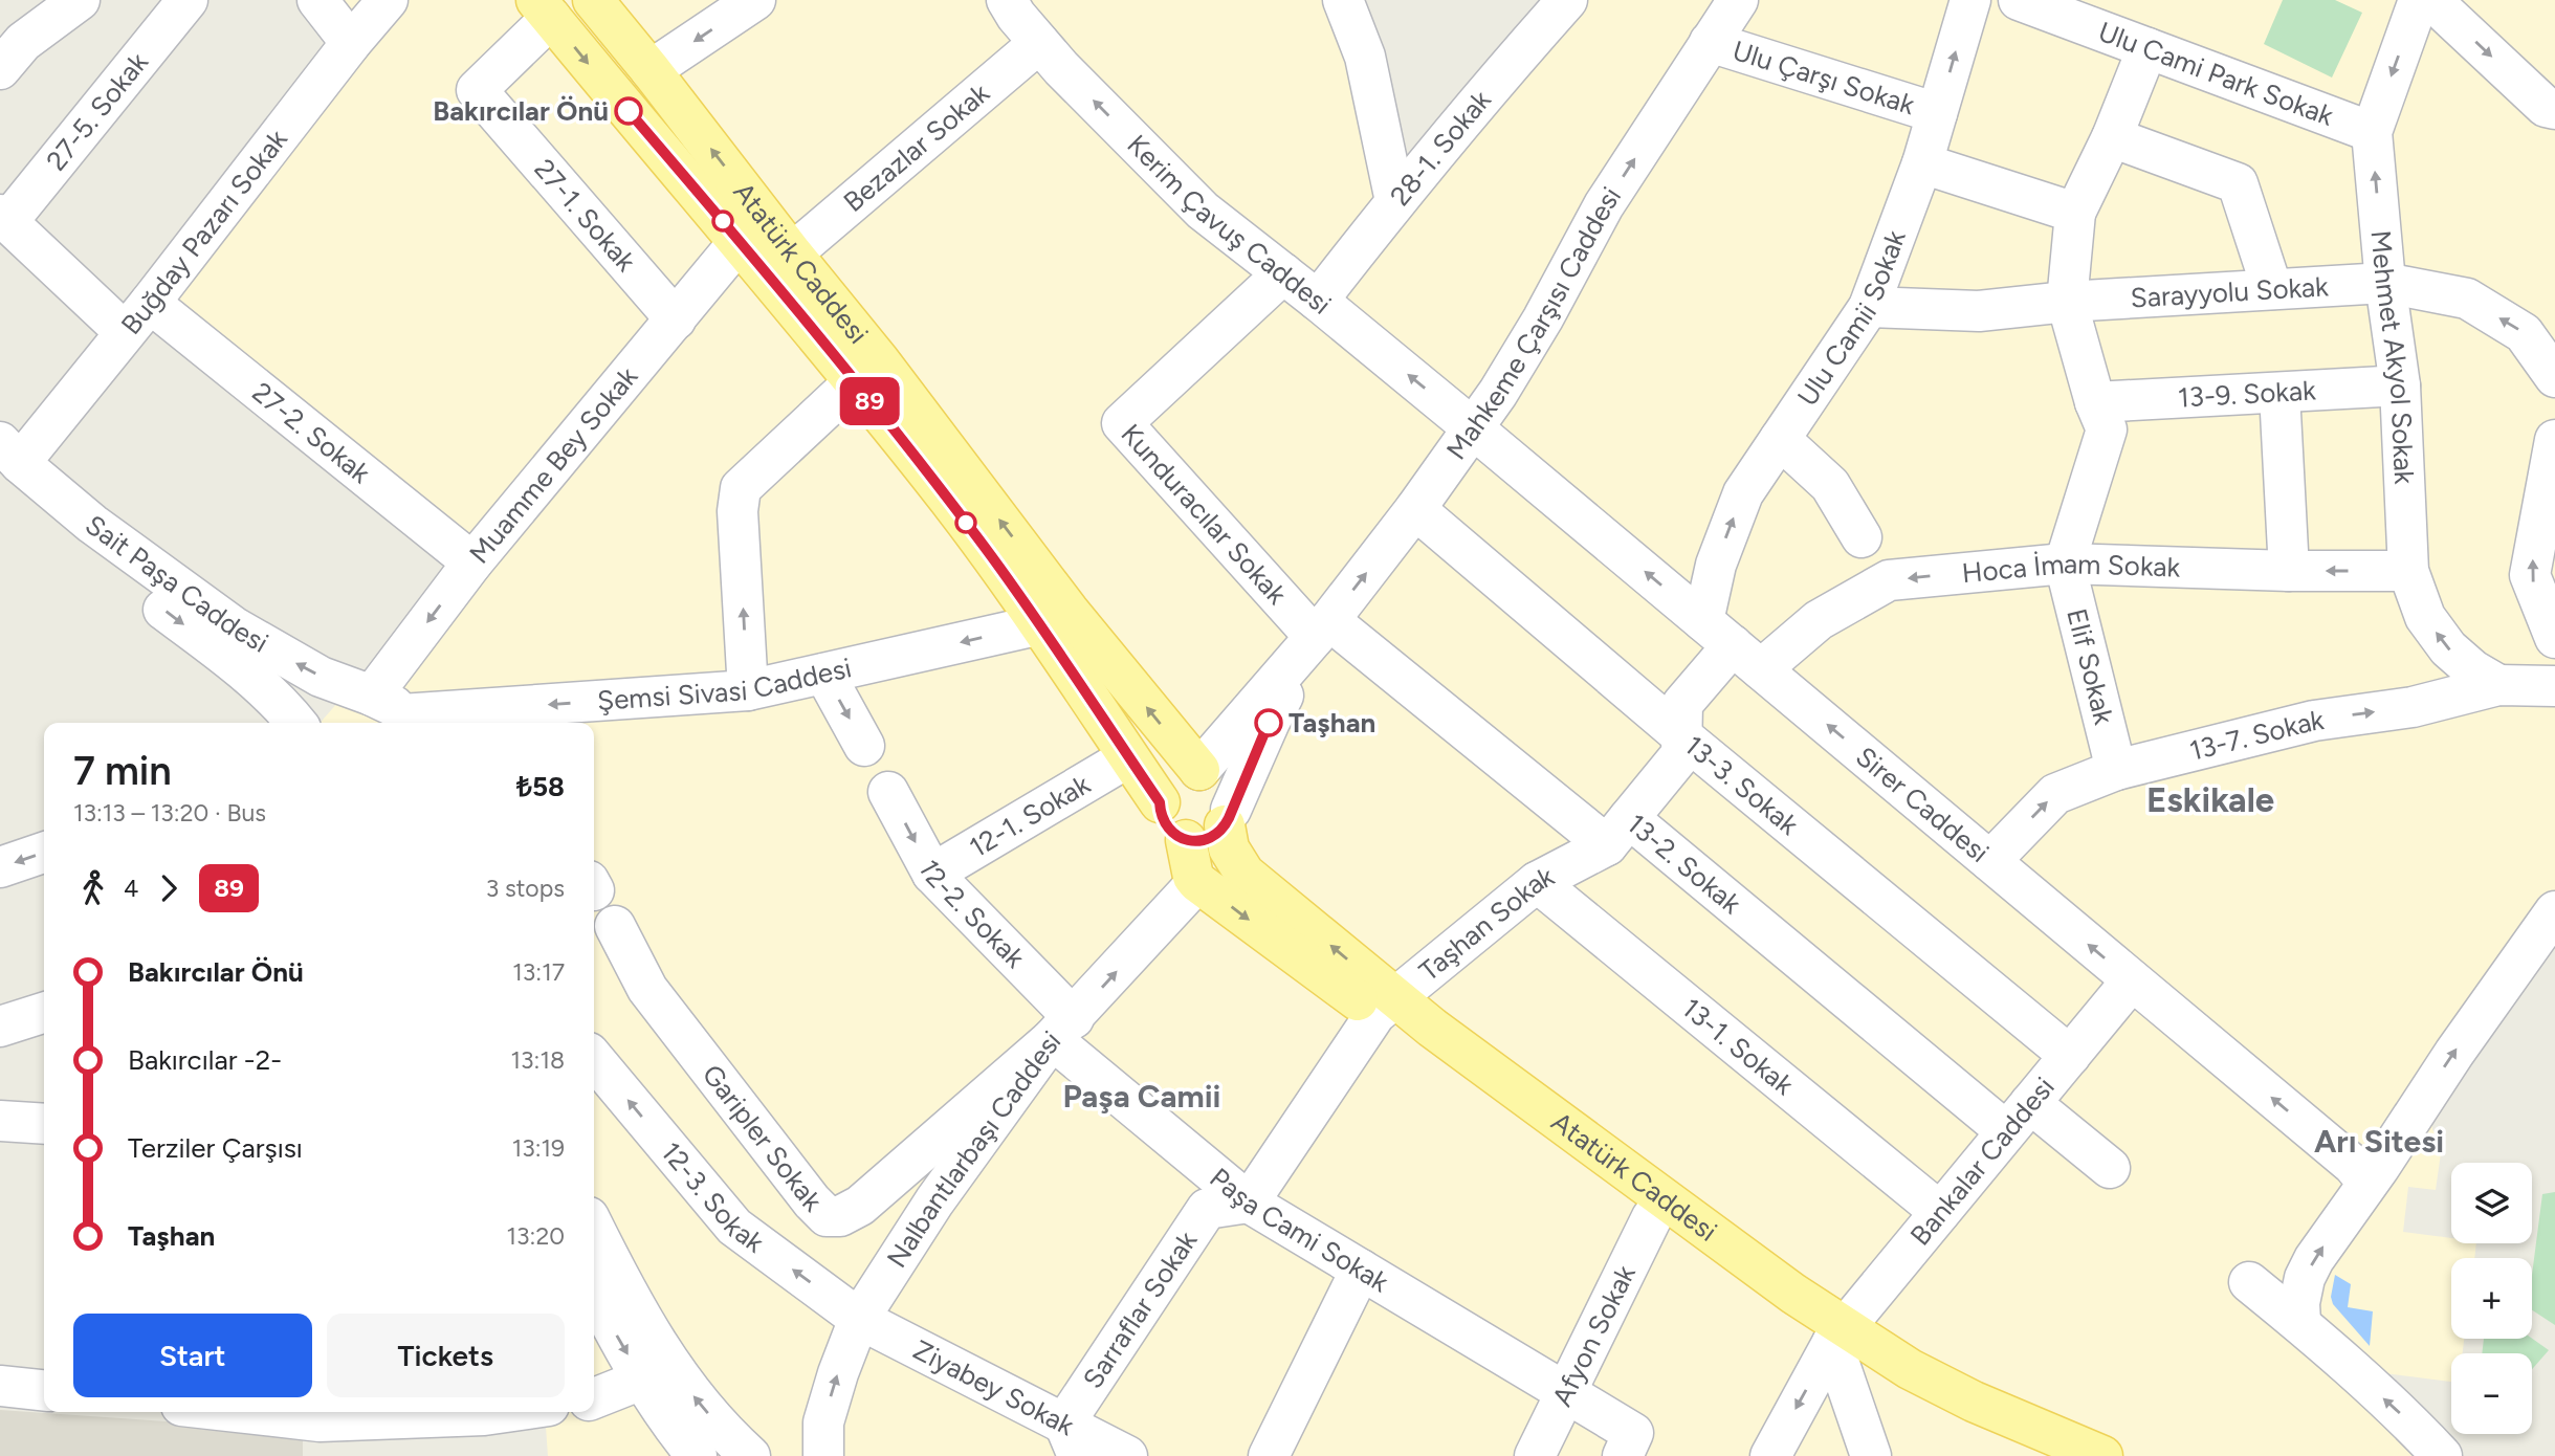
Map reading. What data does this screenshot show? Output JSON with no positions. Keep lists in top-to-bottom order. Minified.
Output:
{"streets":{"main road":["Atatürk Caddesi"],"street":["Ulu Cami Park Sokak","Ulu Çarşı Sokak","27-5. Sokak","28-1. Sokak","Bezazlar Sokak","27-1. Sokak","Kerim Çavuş Caddesi","Buğday Pazarı Sokak","Sarayyolu Sokak","Ulu Camii Sokak","Mahkeme Çarşısı Caddesi","Mehmet Akyol Sokak","13-9. Sokak","27-2. Sokak","Muamme Bey Sokak","Kunduracılar Sokak","Hoca İmam Sokak","Sait Paşa Caddesi","Elif Sokak","Şemsi Sivasi Caddesi","13-7. Sokak","13-3. Sokak","Sirer Caddesi","12-1. Sokak","13-2. Sokak","12-2. Sokak","Taşhan Sokak","13-1. Sokak","Garipler Sokak","Nalbantlarbaşı Caddesi","Bankalar Caddesi","12-3. Sokak","Paşa Cami Sokak","Sarraflar Sokak","Afyon Sokak","Ziyabey Sokak"]},"crossings":[["Ulu Cami Park Sokak","Mehmet Akyol Sokak"],["Ulu Çarşı Sokak","Ulu Camii Sokak"],["Ulu Çarşı Sokak","Mahkeme Çarşısı Caddesi"],["27-5. Sokak","27-2. Sokak"],["28-1. Sokak","Kerim Çavuş Caddesi"],["Bezazlar Sokak","Kerim Çavuş Caddesi"],["Bezazlar Sokak","Atatürk Caddesi"],["27-1. Sokak","Atatürk Caddesi"],["27-1. Sokak","Muamme Bey Sokak"],["Kerim Çavuş Caddesi","Mahkeme Çarşısı Caddesi"],["Kerim Çavuş Caddesi","Kunduracılar Sokak"],["Kerim Çavuş Caddesi","Sirer Caddesi"],["Buğday Pazarı Sokak","27-2. Sokak"],["Buğday Pazarı Sokak","Sait Paşa Caddesi"],["Atatürk Caddesi","Mahkeme Çarşısı Caddesi"],["Atatürk Caddesi","Muamme Bey Sokak"],["Atatürk Caddesi","Şemsi Sivasi Caddesi"],["Atatürk Caddesi","12-1. Sokak"],["Atatürk Caddesi","Taşhan Sokak"],["Atatürk Caddesi","Nalbantlarbaşı Caddesi"],["Atatürk Caddesi","Bankalar Caddesi"],["Atatürk Caddesi","Afyon Sokak"],["Sarayyolu Sokak","Ulu Camii Sokak"],["Sarayyolu Sokak","Mehmet Akyol Sokak"],["Ulu Camii Sokak","Hoca İmam Sokak"],["Ulu Camii Sokak","Sirer Caddesi"],["Mahkeme Çarşısı Caddesi","Kunduracılar Sokak"],["Mahkeme Çarşısı Caddesi","13-3. Sokak"],["Mahkeme Çarşısı Caddesi","Sirer Caddesi"],["Mahkeme Çarşısı Caddesi","13-2. Sokak"],["Mehmet Akyol Sokak","13-9. Sokak"],["Mehmet Akyol Sokak","Hoca İmam Sokak"],["Mehmet Akyol Sokak","13-7. Sokak"],["27-2. Sokak","Muamme Bey Sokak"],["Muamme Bey Sokak","Sait Paşa Caddesi"],["Muamme Bey Sokak","Şemsi Sivasi Caddesi"],["Kunduracılar Sokak","13-2. Sokak"],["Hoca İmam Sokak","Elif Sokak"],["Hoca İmam Sokak","13-3. Sokak"],["Hoca İmam Sokak","Sirer Caddesi"],["Sait Paşa Caddesi","Şemsi Sivasi Caddesi"],["Elif Sokak","13-7. Sokak"],["13-7. Sokak","Sirer Caddesi"],["13-3. Sokak","Bankalar Caddesi"],["Sirer Caddesi","Bankalar Caddesi"],["12-1. Sokak","12-2. Sokak"],["13-2. Sokak","Taşhan Sokak"],["13-2. Sokak","Bankalar Caddesi"],["12-2. Sokak","Garipler Sokak"],["12-2. Sokak","Nalbantlarbaşı Caddesi"],["12-2. Sokak","Paşa Cami Sokak"],["Taşhan Sokak","13-1. Sokak"],["13-1. Sokak","Bankalar Caddesi"],["Garipler Sokak","Nalbantlarbaşı Caddesi"],["Garipler Sokak","Paşa Cami Sokak"],["Nalbantlarbaşı Caddesi","12-3. Sokak"],["Nalbantlarbaşı Caddesi","Paşa Cami Sokak"],["Nalbantlarbaşı Caddesi","Ziyabey Sokak"],["12-3. Sokak","Ziyabey Sokak"],["Paşa Cami Sokak","Sarraflar Sokak"],["Paşa Cami Sokak","Afyon Sokak"],["Sarraflar Sokak","Ziyabey Sokak"]],"one_way":["Kerim Çavuş Caddesi","Mahkeme Çarşısı Caddesi","Hoca İmam Sokak","Şemsi Sivasi Caddesi","13-7. Sokak","Sirer Caddesi"],"districts":["Eskikale","Paşa Camii","Arı Sitesi"],"places":["Bakırcılar Önü","Taşhan"],"lines":["bus line 89"],"page":{"on_map":"89","heading":["7 min","13:13 – 13:20 · Bus","₺58"],"legs":["4","89","3 stops"],"list":[{"name":"Bakırcılar Önü","value":"13:17"},{"name":"Bakırcılar -2-","value":"13:18"},{"name":"Terziler Çarşısı","value":"13:19"},{"name":"Taşhan","value":"13:20"}],"map_buttons":["+","−"],"buttons":["Start","Tickets"]}}
